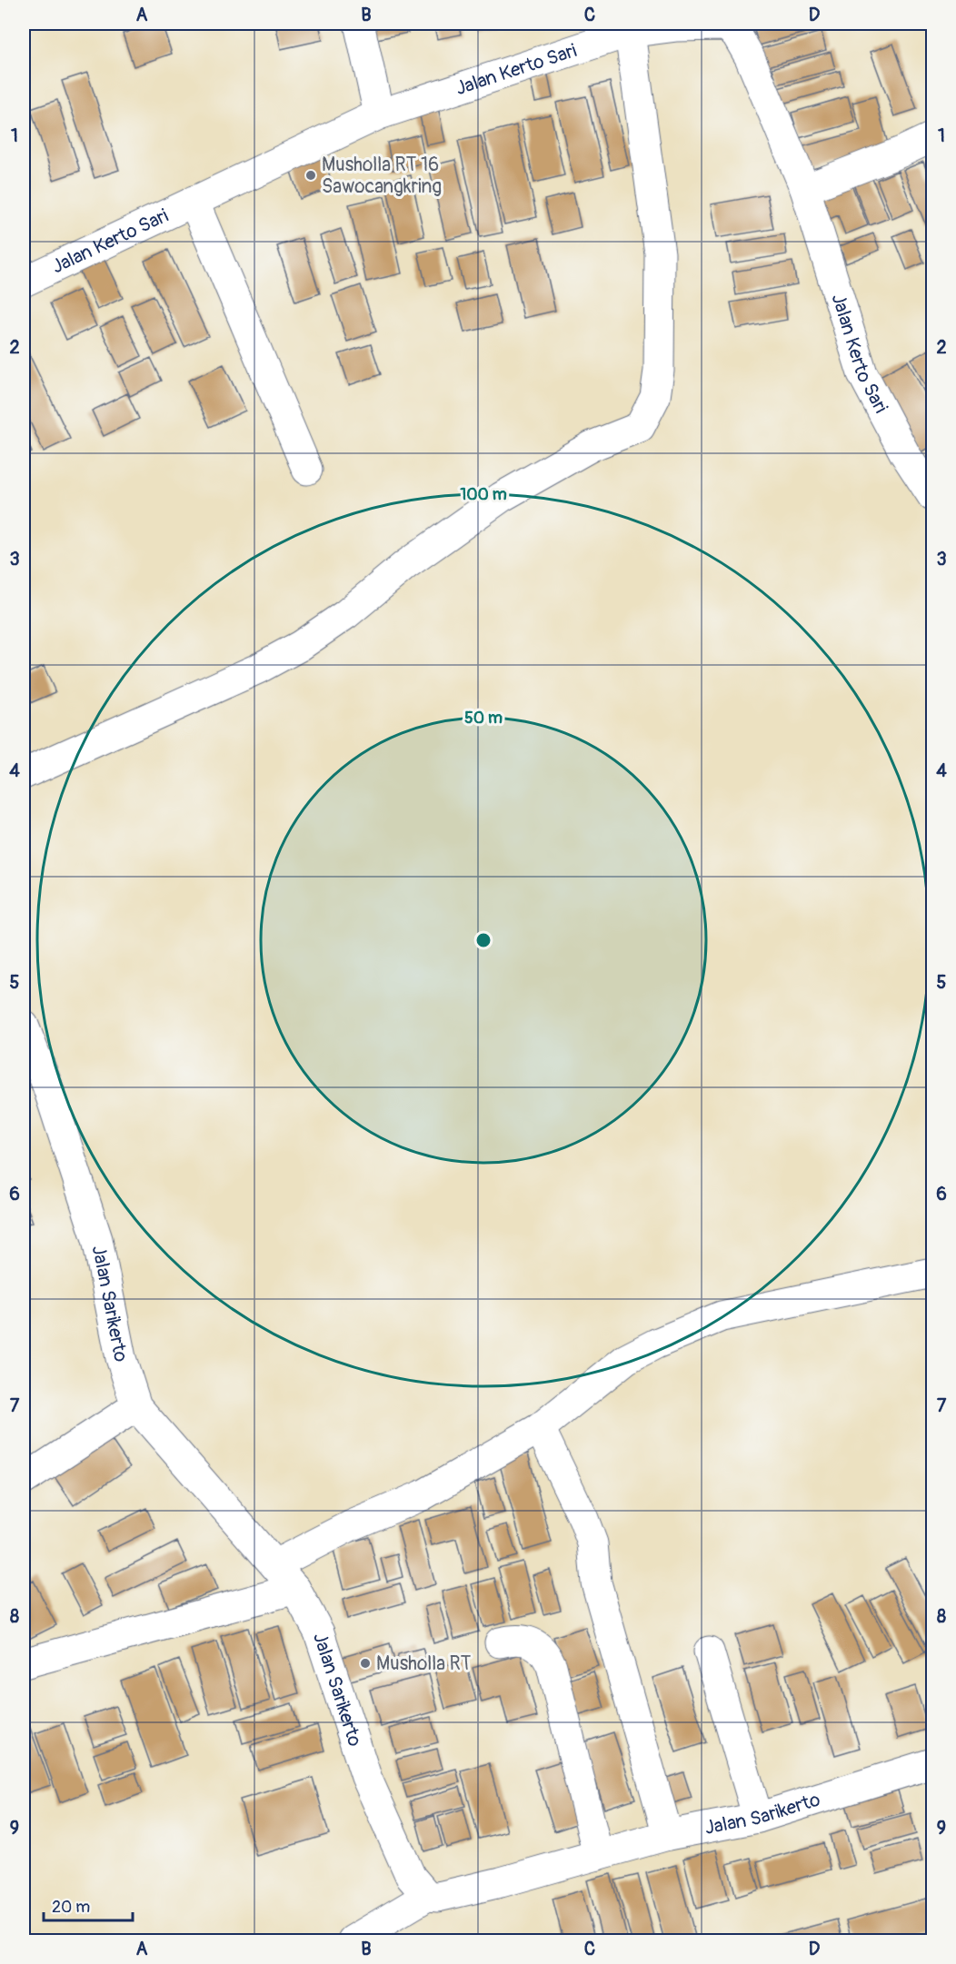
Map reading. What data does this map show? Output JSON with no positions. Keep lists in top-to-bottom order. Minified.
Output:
{"streets":{"street":["Jalan Kerto Sari","Jalan Sarikerto"]},"places":["Musholla RT 16 Sawocangkring","Musholla RT"],"scale_bar":"20 m","grid":{"columns":["A","B","C","D"],"rows":["1","2","3","4","5","6","7","8","9"]},"rings":["100 m","50 m"]}
